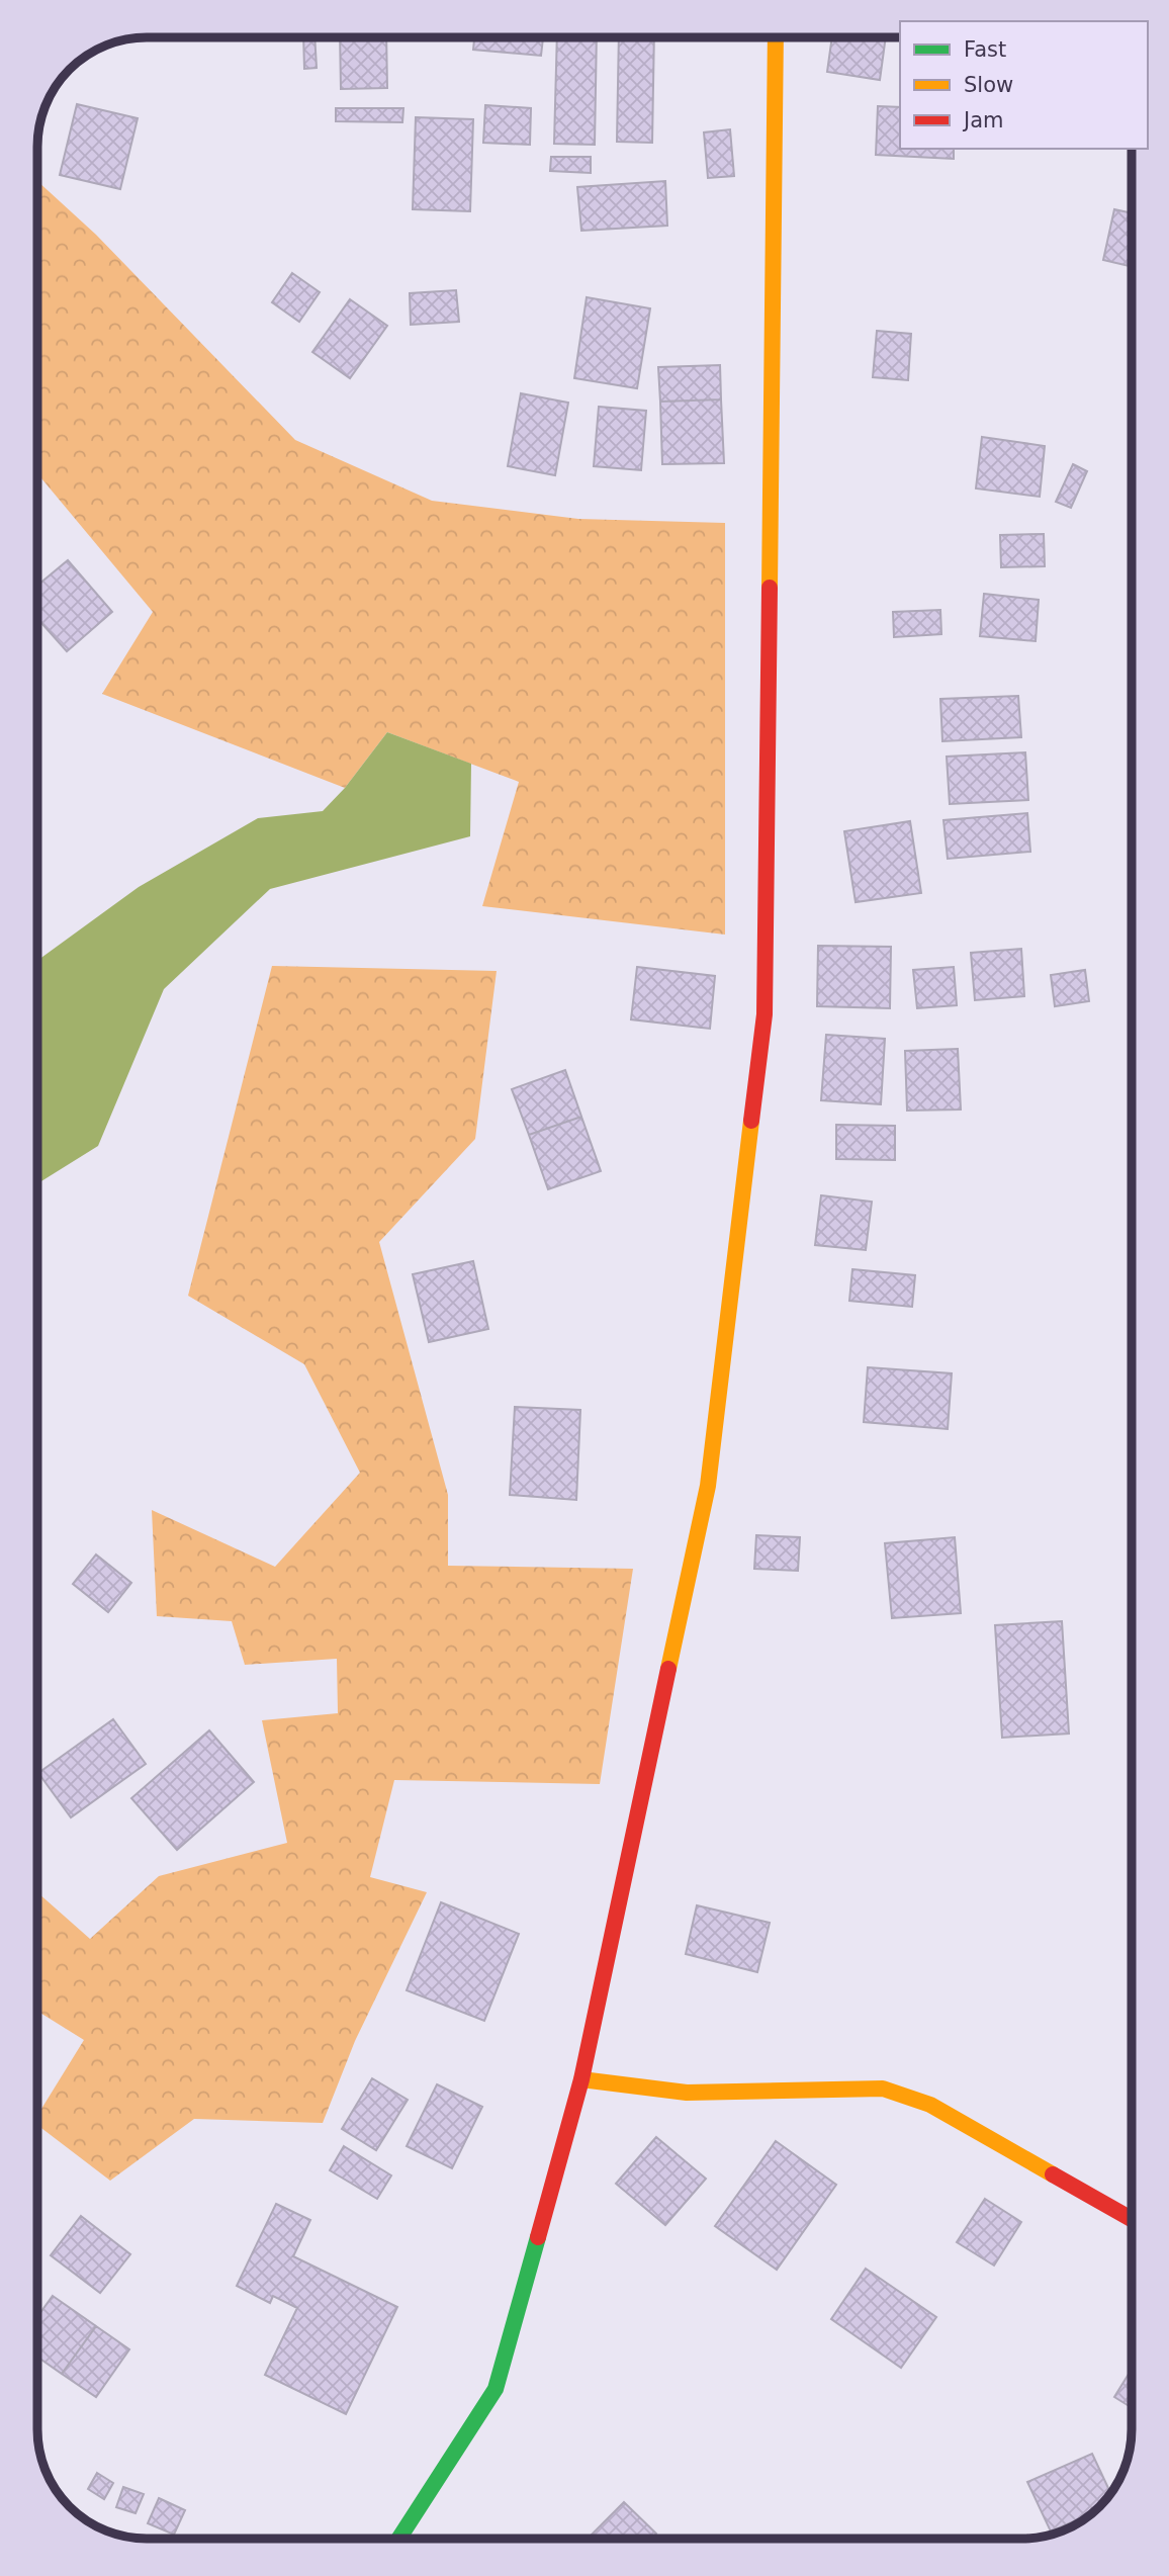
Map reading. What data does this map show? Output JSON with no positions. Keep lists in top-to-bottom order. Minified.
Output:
{"legend":["Fast","Slow","Jam"]}
